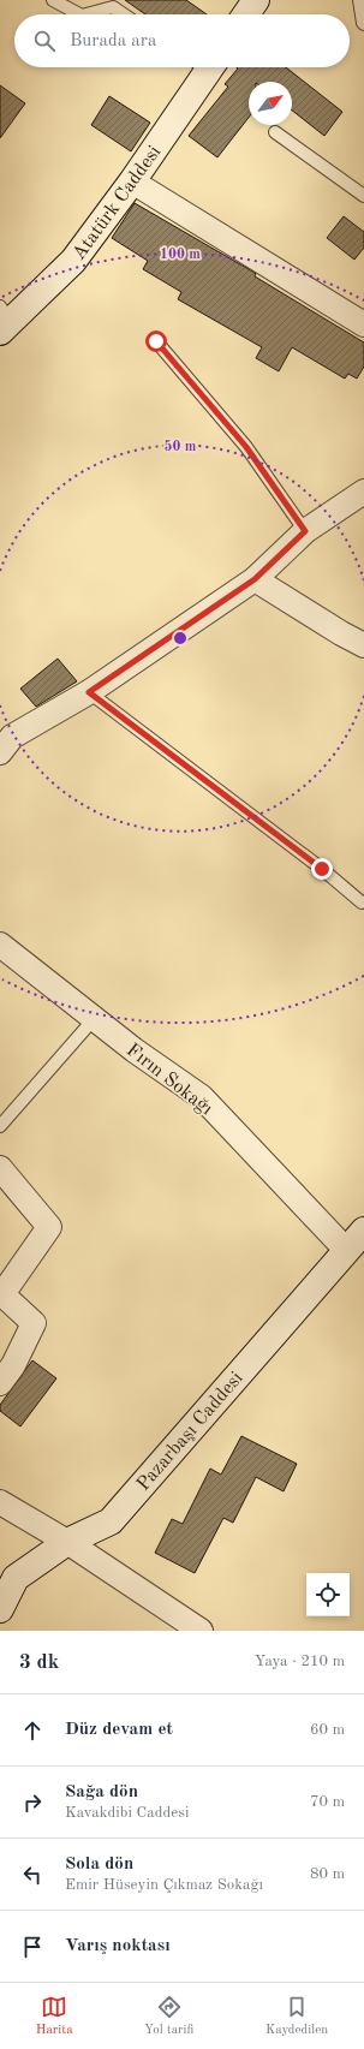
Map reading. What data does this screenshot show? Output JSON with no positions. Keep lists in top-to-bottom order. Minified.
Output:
{"streets":{"street":["Atatürk Caddesi","Fırın Sokağı","Pazarbaşı Caddesi"]},"crossings":[["Fırın Sokağı","Pazarbaşı Caddesi"]],"north":"top right","page":{"search":"Burada ara","heading":["3 dk","Yaya · 210 m"],"list":[["Düz devam et","60 m"],["Sağa dön","Kavakdibi Caddesi","70 m"],["Sola dön","Emir Hüseyin Çıkmaz Sokağı","80 m"],"Varış noktası"],"nav":["Harita","Yol tarifi","Kaydedilen"]},"rings":["100 m","50 m"]}
